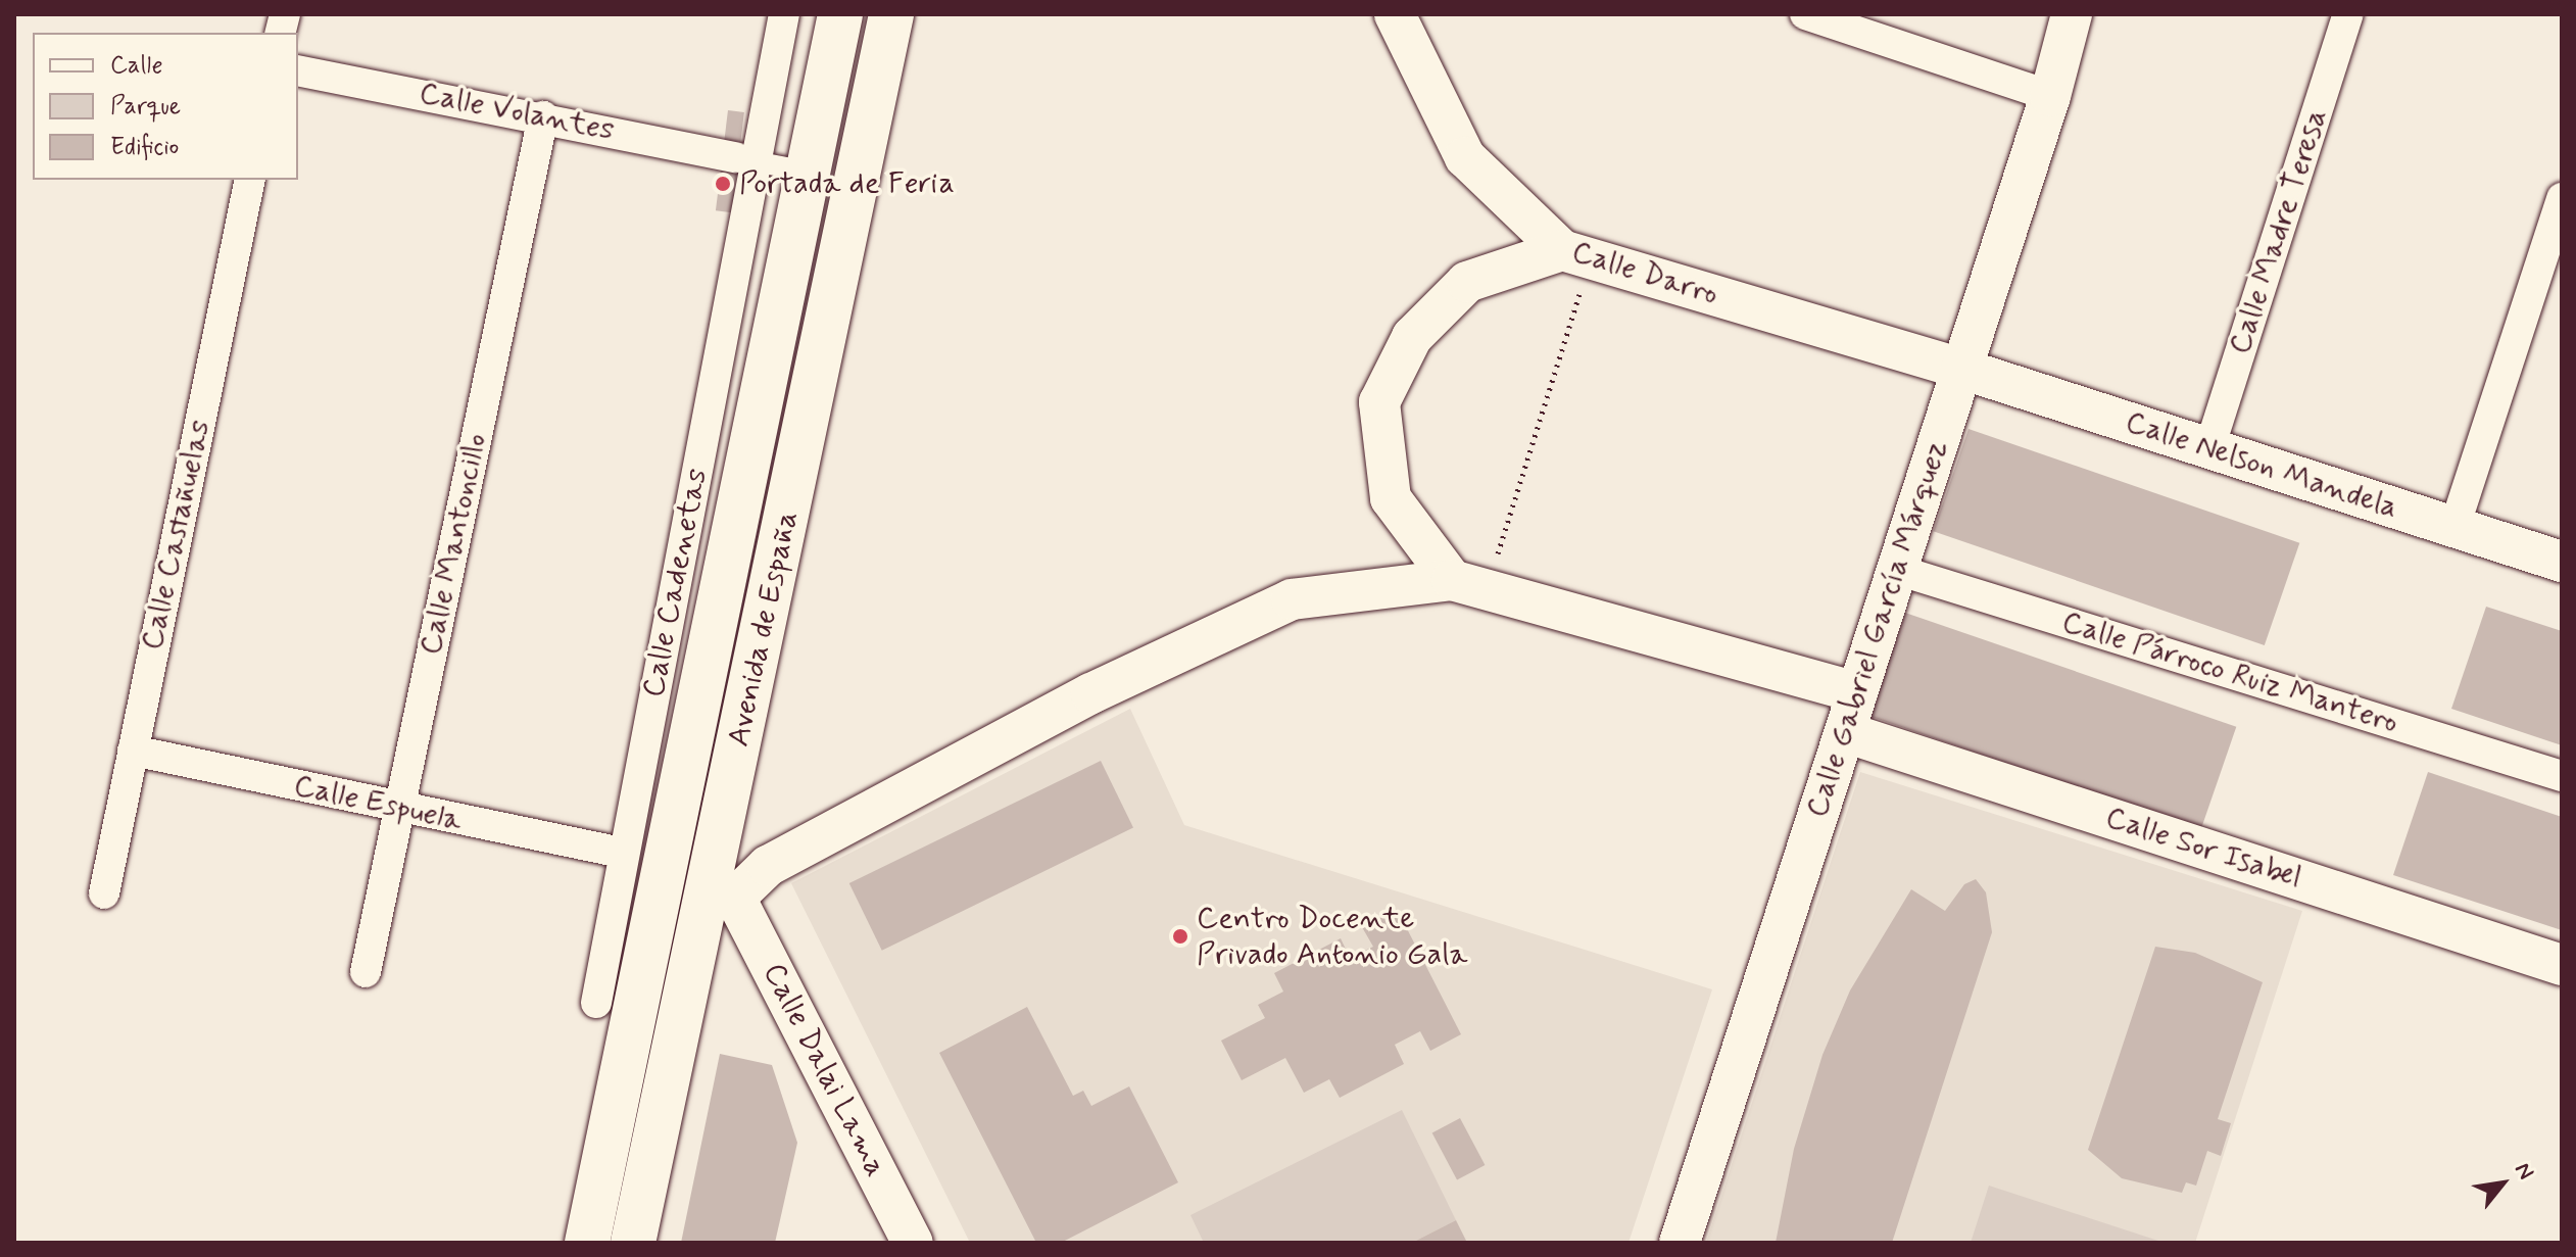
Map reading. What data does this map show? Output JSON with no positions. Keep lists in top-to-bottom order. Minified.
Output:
{"streets":{"main road":["Avenida de España"],"street":["Calle Volantes","Calle Madre Teresa","Calle Darro","Calle Nelson Mandela","Calle Castañuelas","Calle Mantoncillo","Calle Cadenetas","Calle Gabriel García Márquez","Calle Párroco Ruiz Mantero","Calle Espuela","Calle Sor Isabel","Calle Dalai Lama"]},"crossings":[["Calle Volantes","Calle Mantoncillo"],["Calle Volantes","Calle Cadenetas"],["Calle Madre Teresa","Calle Nelson Mandela"],["Calle Darro","Calle Nelson Mandela"],["Calle Darro","Calle Gabriel García Márquez"],["Calle Nelson Mandela","Calle Gabriel García Márquez"],["Calle Castañuelas","Calle Espuela"],["Calle Mantoncillo","Calle Espuela"],["Calle Cadenetas","Calle Espuela"],["Avenida de España","Calle Dalai Lama"],["Calle Gabriel García Márquez","Calle Párroco Ruiz Mantero"],["Calle Gabriel García Márquez","Calle Sor Isabel"]],"places":["Portada de Feria","Centro Docente Privado Antonio Gala"],"legend":["Calle","Parque","Edificio"],"north":"top right"}
